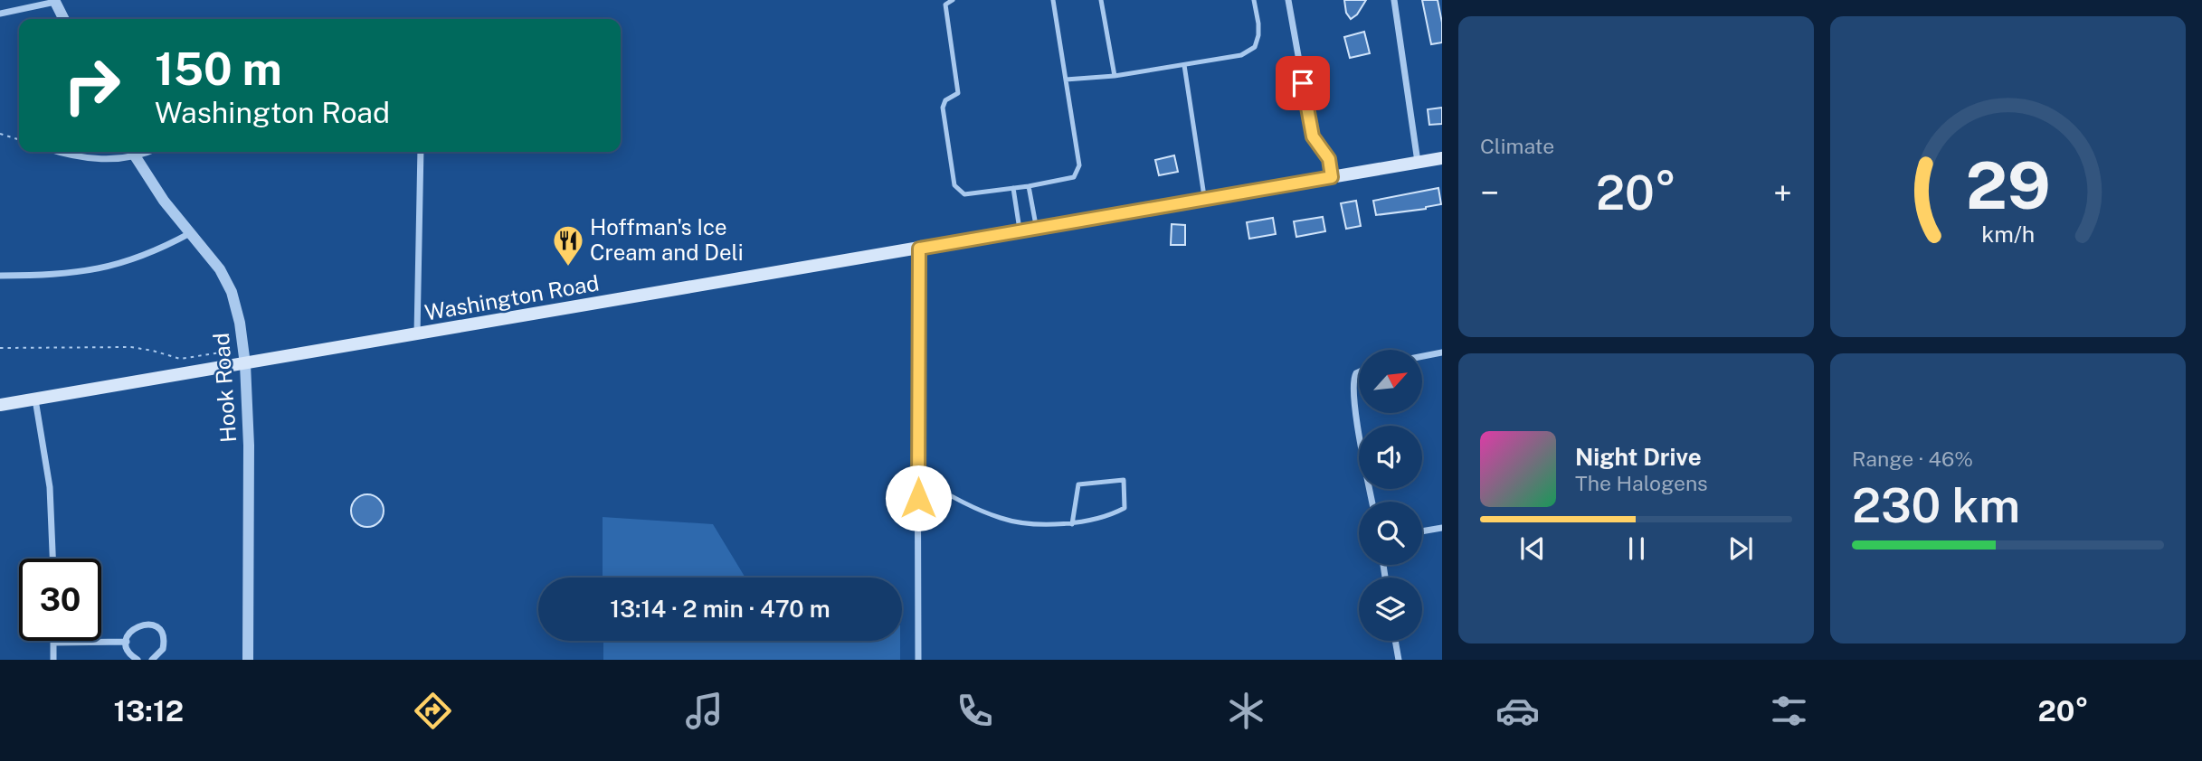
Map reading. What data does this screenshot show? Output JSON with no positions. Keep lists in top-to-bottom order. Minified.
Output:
{"streets":{"main road":["Washington Road"],"street":["Hook Road"]},"crossings":[["Washington Road","Hook Road"]],"places":{"restaurant":["Hoffman's Ice Cream and Deli"]},"north":"top right","page":{"tile":["Climate",["Range · 46%","230 km"]],"turn":["150 m","Washington Road"],"heat":["−","20°","+"],"song":["Night Drive","The Halogens"],"limit":"30","trip":"13:14 · 2 min · 470 m","tabs":["13:12","20°"],"gauge":["29","km/h"]}}
